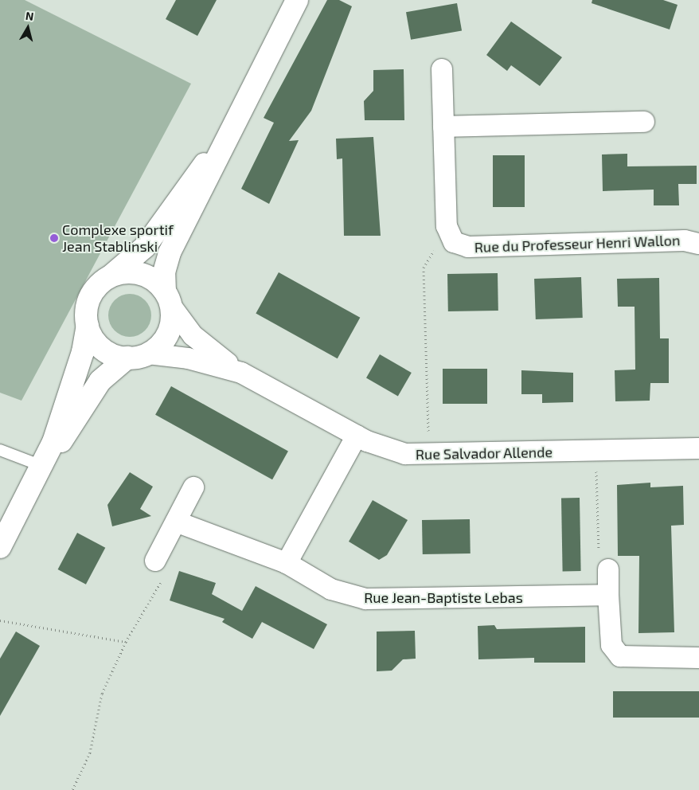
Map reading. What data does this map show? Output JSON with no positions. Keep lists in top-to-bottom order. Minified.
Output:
{"streets":{"street":["Rue du Professeur Henri Wallon","Rue Salvador Allende","Rue Jean-Baptiste Lebas"]},"places":["Complexe sportif Jean Stablinski"],"north":"top"}
